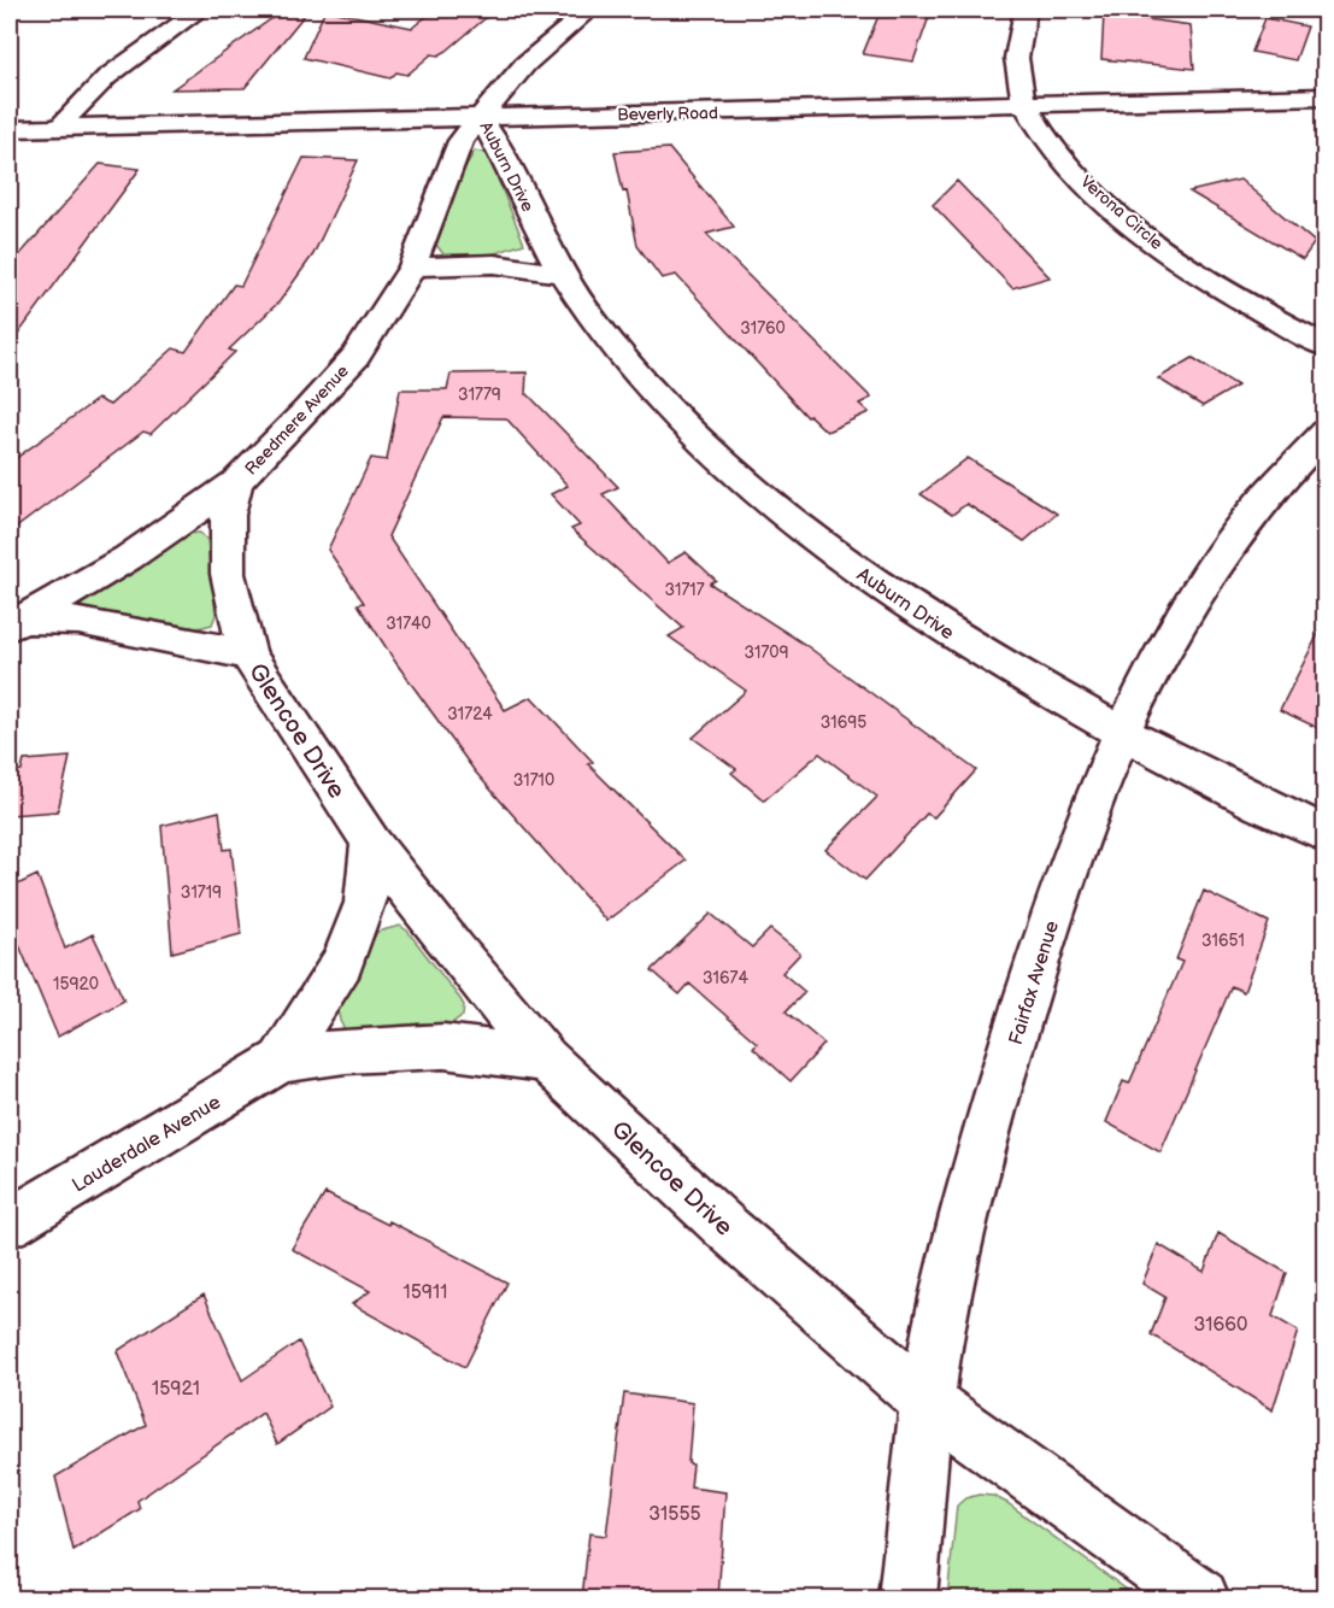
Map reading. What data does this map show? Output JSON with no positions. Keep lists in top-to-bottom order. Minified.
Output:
{"streets":{"street":["Beverly Road","Auburn Drive","Verona Circle","Reedmere Avenue","Glencoe Drive","Fairfax Avenue","Lauderdale Avenue"]},"crossings":[["Beverly Road","Auburn Drive"],["Beverly Road","Verona Circle"],["Beverly Road","Reedmere Avenue"],["Auburn Drive","Reedmere Avenue"],["Auburn Drive","Fairfax Avenue"],["Reedmere Avenue","Glencoe Drive"],["Glencoe Drive","Fairfax Avenue"],["Glencoe Drive","Lauderdale Avenue"]],"house_numbers":["31760","31779","31717","31740","31709","31724","31695","31710","31719","31651","31674","15920","15911","31660","15921","31555"]}
